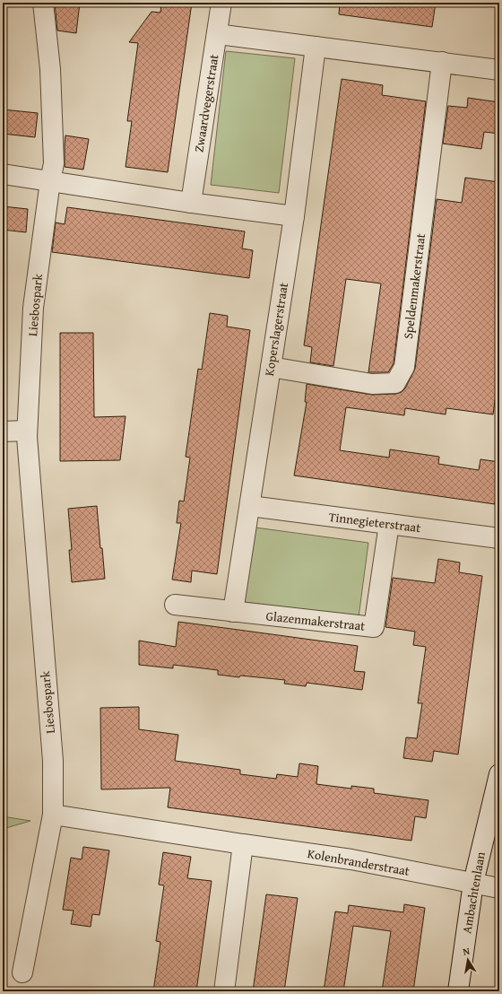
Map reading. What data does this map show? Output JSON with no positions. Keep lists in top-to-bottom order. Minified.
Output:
{"streets":{"street":["Zwaardvegerstraat","Speldenmakerstraat","Liesbospark","Koperslagerstraat","Tinnegieterstraat","Glazenmakerstraat","Kolenbranderstraat","Ambachtenlaan"]},"crossings":[["Speldenmakerstraat","Koperslagerstraat"],["Liesbospark","Kolenbranderstraat"],["Koperslagerstraat","Tinnegieterstraat"],["Koperslagerstraat","Glazenmakerstraat"],["Tinnegieterstraat","Glazenmakerstraat"],["Kolenbranderstraat","Ambachtenlaan"]],"north":"top"}
